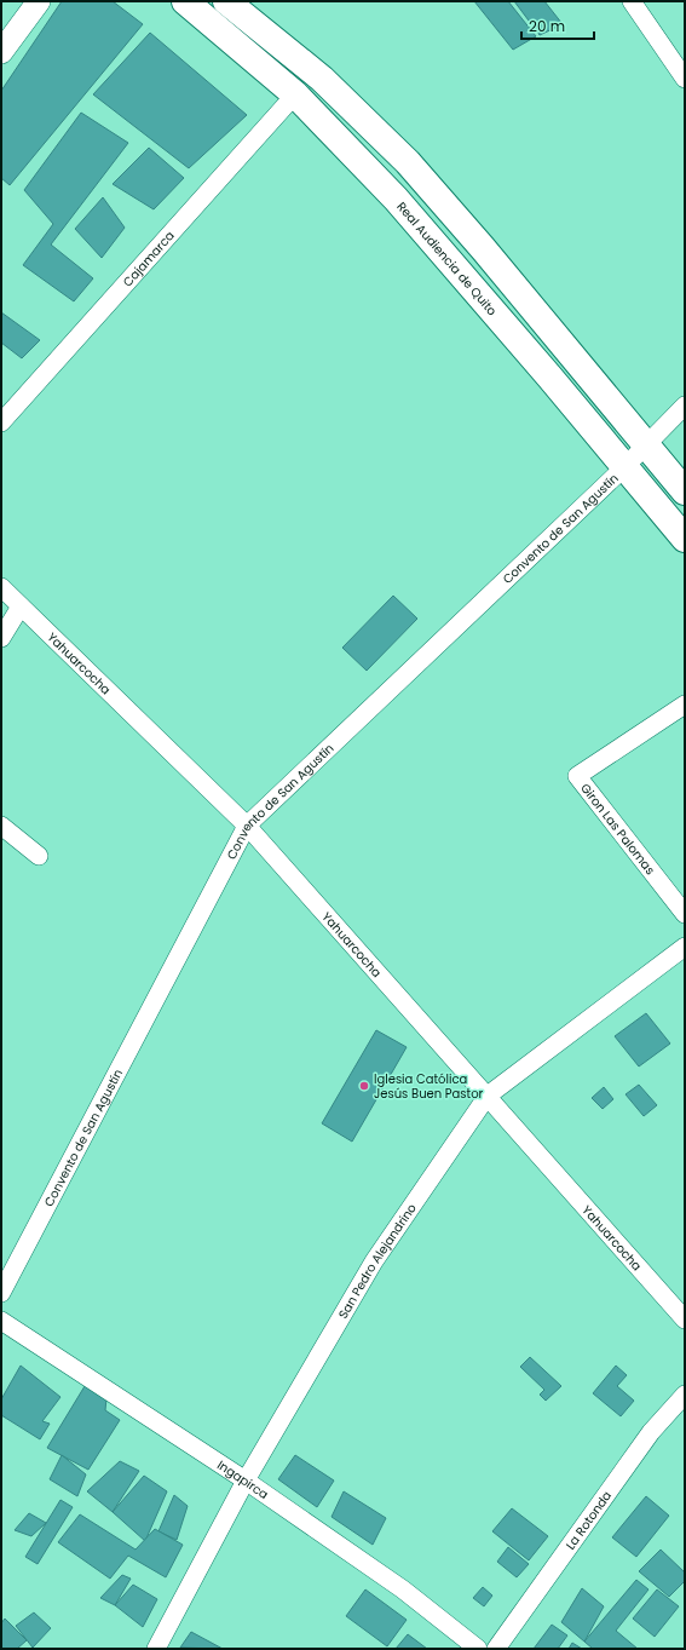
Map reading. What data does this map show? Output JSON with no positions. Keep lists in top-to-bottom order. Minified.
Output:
{"streets":{"main road":["Real Audiencia de Quito"],"street":["Cajamarca","Convento de San Agustín","Yahuarcocha","Giron Las Palomas","San Pedro Alejandrino","Ingapirca","La Rotonda"]},"crossings":[["Real Audiencia de Quito","Cajamarca"],["Real Audiencia de Quito","Convento de San Agustín"],["Convento de San Agustín","Yahuarcocha"],["Yahuarcocha","San Pedro Alejandrino"],["San Pedro Alejandrino","Ingapirca"]],"places":["Iglesia Católica Jesús Buen Pastor"],"scale_bar":"20 m"}
